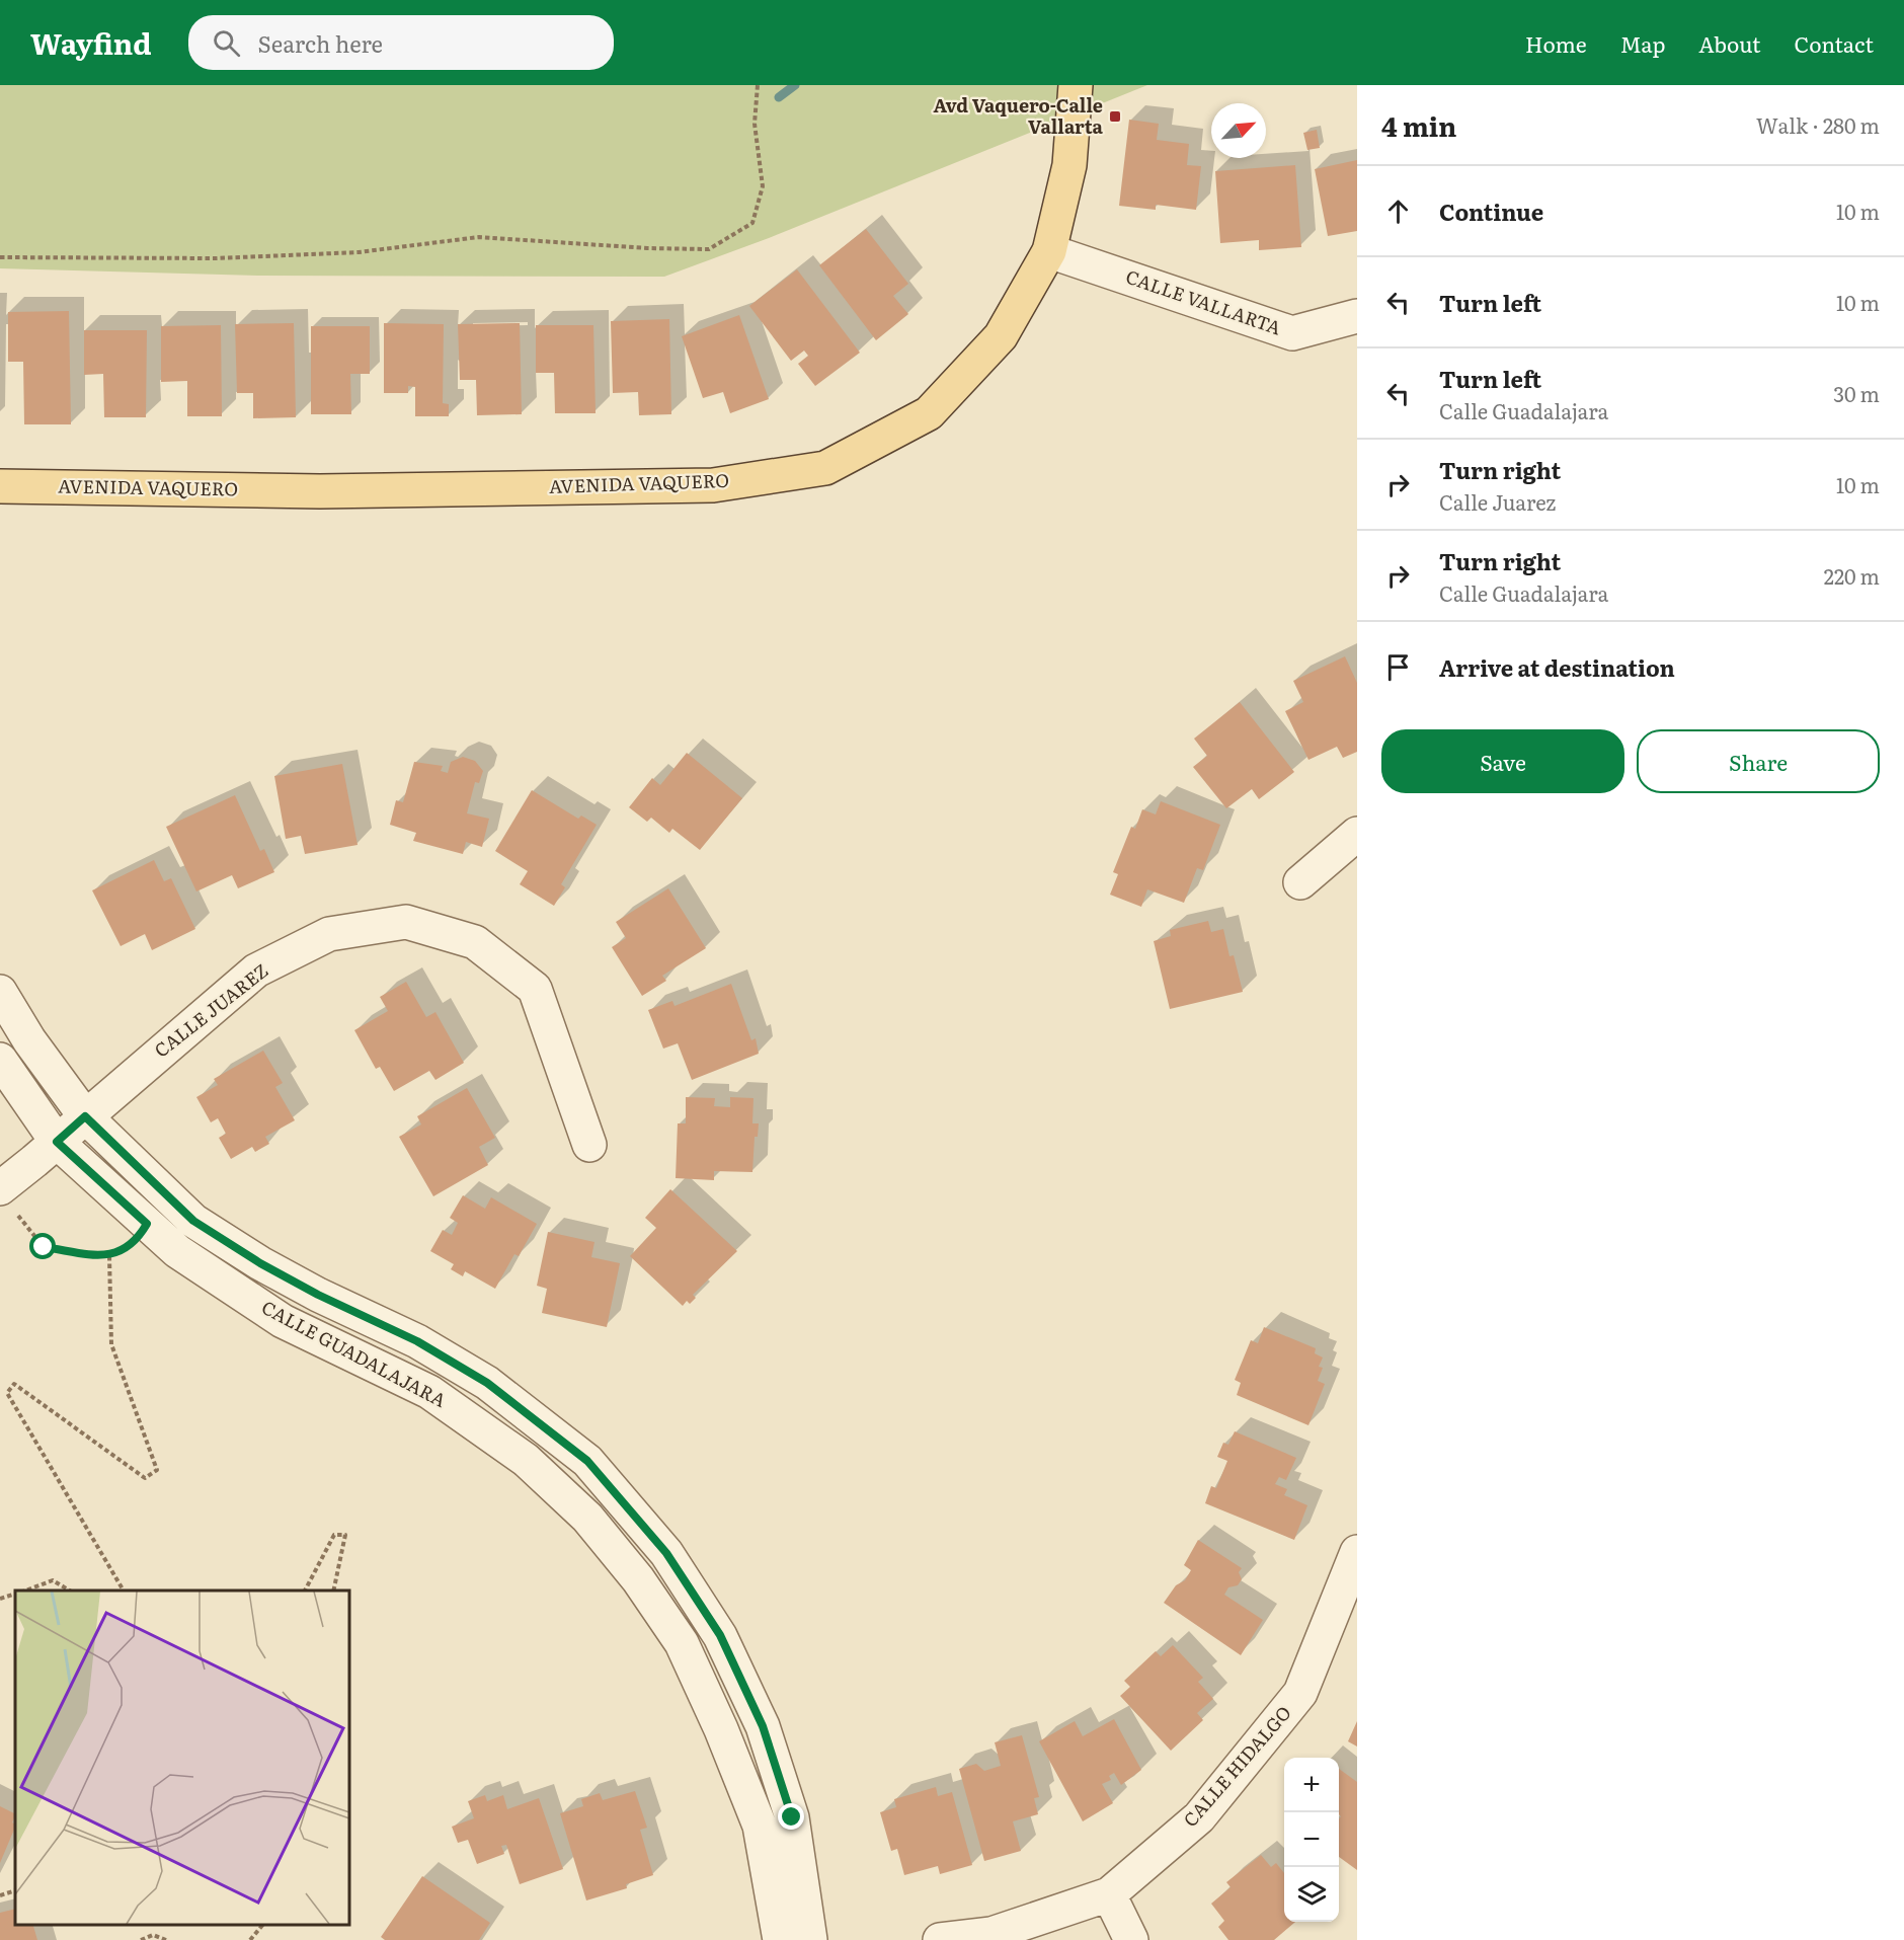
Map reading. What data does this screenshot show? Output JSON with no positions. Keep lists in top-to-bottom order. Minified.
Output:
{"streets":{"main road":["AVENIDA VAQUERO"],"street":["CALLE VALLARTA","CALLE JUAREZ","CALLE GUADALAJARA","CALLE HIDALGO"]},"crossings":[["CALLE VALLARTA","AVENIDA VAQUERO"],["CALLE JUAREZ","CALLE GUADALAJARA"]],"places":{"transit":["Avd Vaquero-Calle Vallarta"]},"north":"top right","page":{"header":"Wayfind","search":"Search here","nav":["Home","Map","About","Contact"],"heading":["4 min","Walk · 280 m"],"list":[["Continue","10 m"],["Turn left","10 m"],["Turn left","Calle Guadalajara","30 m"],["Turn right","Calle Juarez","10 m"],["Turn right","Calle Guadalajara","220 m"],"Arrive at destination"],"buttons":["Save","Share"],"map_buttons":["+","−"]}}
